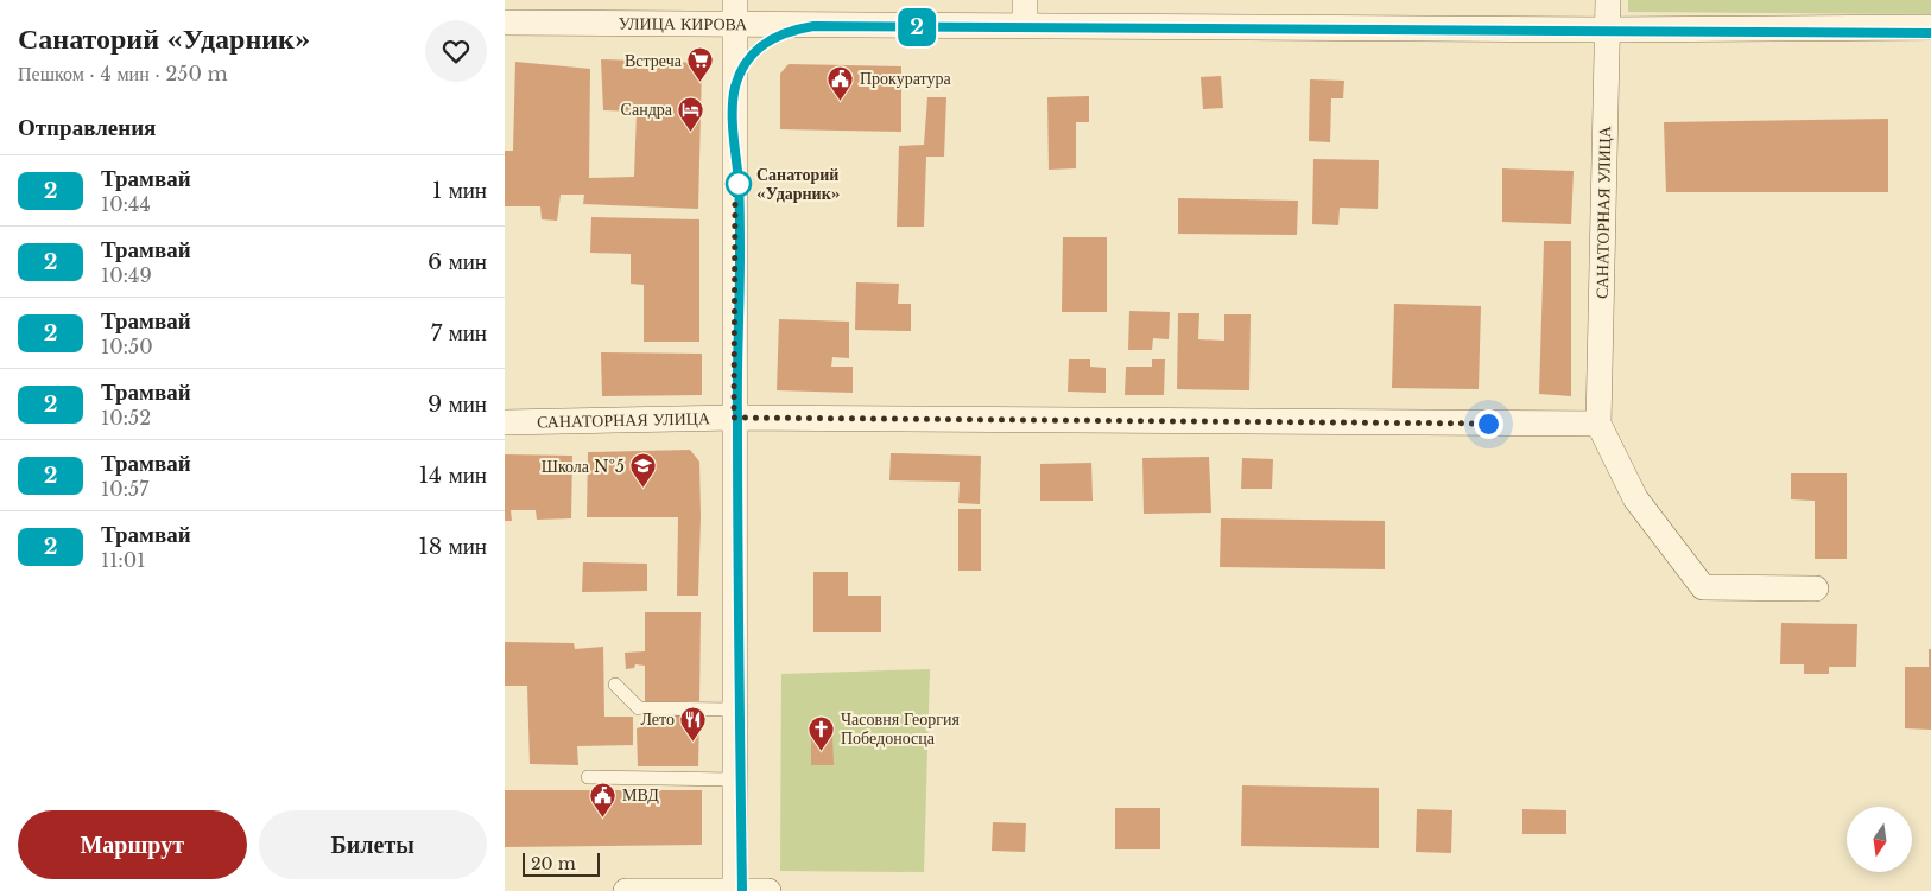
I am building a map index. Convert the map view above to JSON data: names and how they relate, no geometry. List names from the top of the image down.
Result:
{
  "streets": {
    "street": ["УЛИЦА КИРОВА", "САНАТОРНАЯ УЛИЦА"]
  },
  "crossings": [
    ["УЛИЦА КИРОВА", "САНАТОРНАЯ УЛИЦА"]
  ],
  "places": {
    "supermarket": ["Встреча"],
    "public building": ["Прокуратура", "МВД"],
    "hotel": ["Сандра"],
    "other": ["Санаторий «Ударник»"],
    "school or university": ["Школа №5"],
    "restaurant": ["Лето"],
    "church": ["Часовня Георгия Победоносца"]
  },
  "lines": ["tram line 2"],
  "scale_bar": "20 m",
  "north": "bottom",
  "page": {
    "heading": [
      ["Санаторий «Ударник»", "Пешком · 4 мин · 250 m"],
      "Отправления"
    ],
    "on_map": "2",
    "list": [
      {
        "mark": "2",
        "name": "Трамвай",
        "note": "10:44",
        "value": "1 мин"
      },
      {
        "mark": "2",
        "name": "Трамвай",
        "note": "10:49",
        "value": "6 мин"
      },
      {
        "mark": "2",
        "name": "Трамвай",
        "note": "10:50",
        "value": "7 мин"
      },
      {
        "mark": "2",
        "name": "Трамвай",
        "note": "10:52",
        "value": "9 мин"
      },
      {
        "mark": "2",
        "name": "Трамвай",
        "note": "10:57",
        "value": "14 мин"
      },
      {
        "mark": "2",
        "name": "Трамвай",
        "note": "11:01",
        "value": "18 мин"
      }
    ],
    "buttons": ["Маршрут", "Билеты"],
    "scale": "20 m"
  }
}
